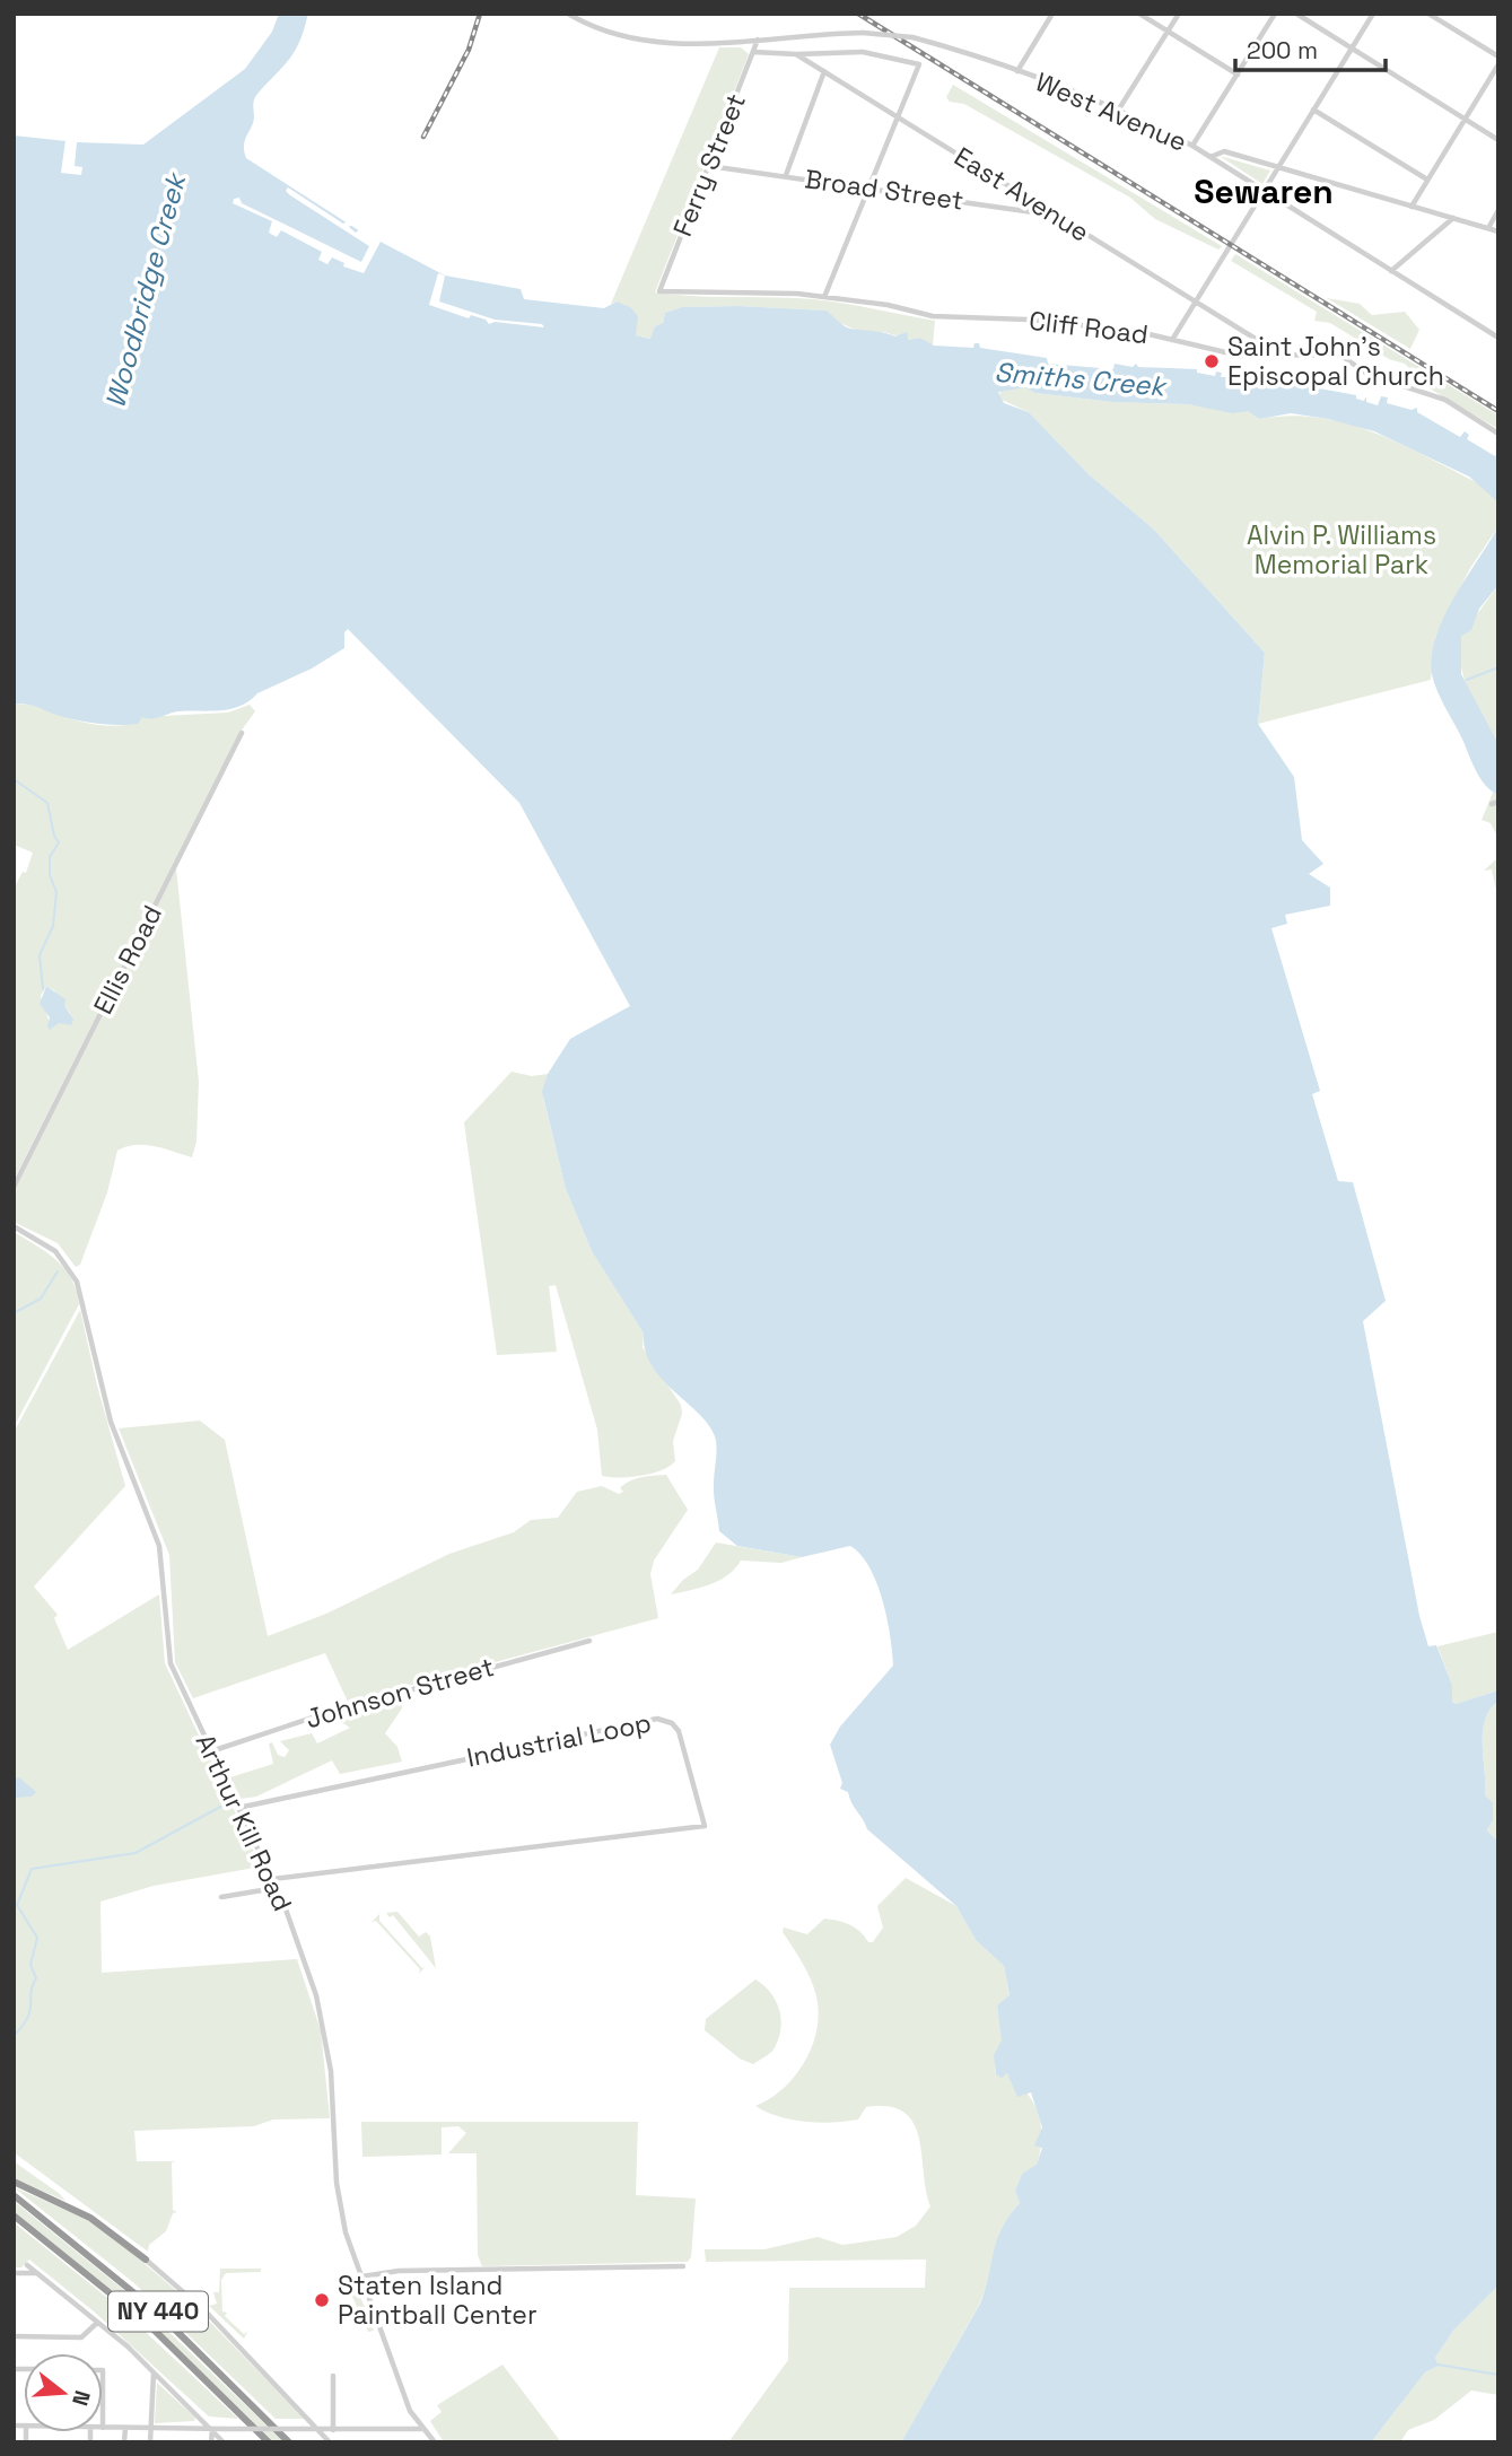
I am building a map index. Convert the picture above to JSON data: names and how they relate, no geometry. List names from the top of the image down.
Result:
{
  "streets": {
    "highway": ["NY 440"],
    "street": [
      "West Avenue",
      "Ferry Street",
      "Broad Street",
      "East Avenue",
      "Cliff Road",
      "Ellis Road",
      "Johnson Street",
      "Industrial Loop",
      "Arthur Kill Road"
    ]
  },
  "crossings": [
    ["West Avenue", "Ferry Street"],
    ["Ferry Street", "Broad Street"],
    ["Ferry Street", "East Avenue"],
    ["Ferry Street", "Cliff Road"],
    ["Broad Street", "East Avenue"],
    ["East Avenue", "Cliff Road"],
    ["Johnson Street", "Arthur Kill Road"],
    ["Industrial Loop", "Arthur Kill Road"]
  ],
  "districts": ["Sewaren"],
  "water": ["Woodbridge Creek", "Smiths Creek"],
  "parks": ["Alvin P. Williams Memorial Park"],
  "places": ["Saint John's Episcopal Church", "Staten Island Paintball Center"],
  "scale_bar": "200 m",
  "north": "right"
}
